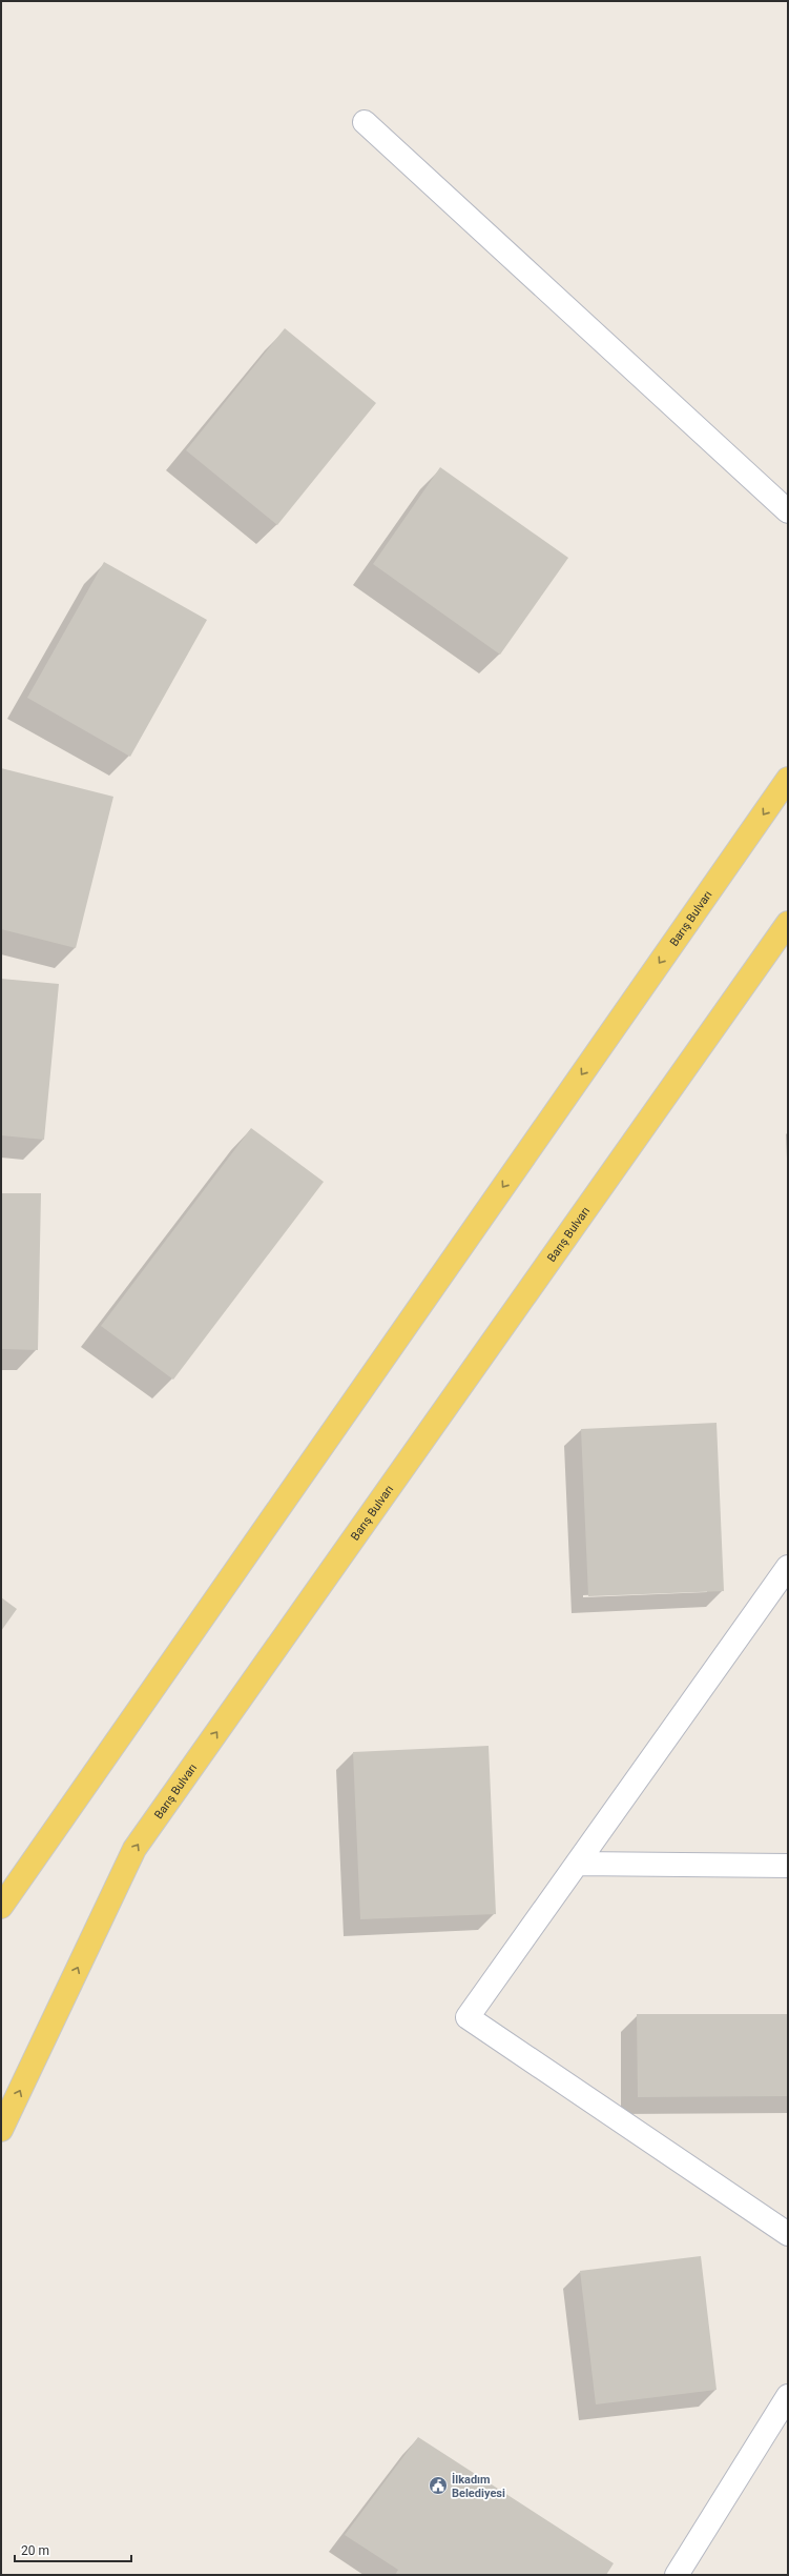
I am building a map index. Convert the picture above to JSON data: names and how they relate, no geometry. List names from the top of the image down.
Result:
{
  "streets": {
    "main road": ["Barış Bulvarı"]
  },
  "places": {
    "public building": ["İlkadım Belediyesi"]
  },
  "scale_bar": "20 m"
}
